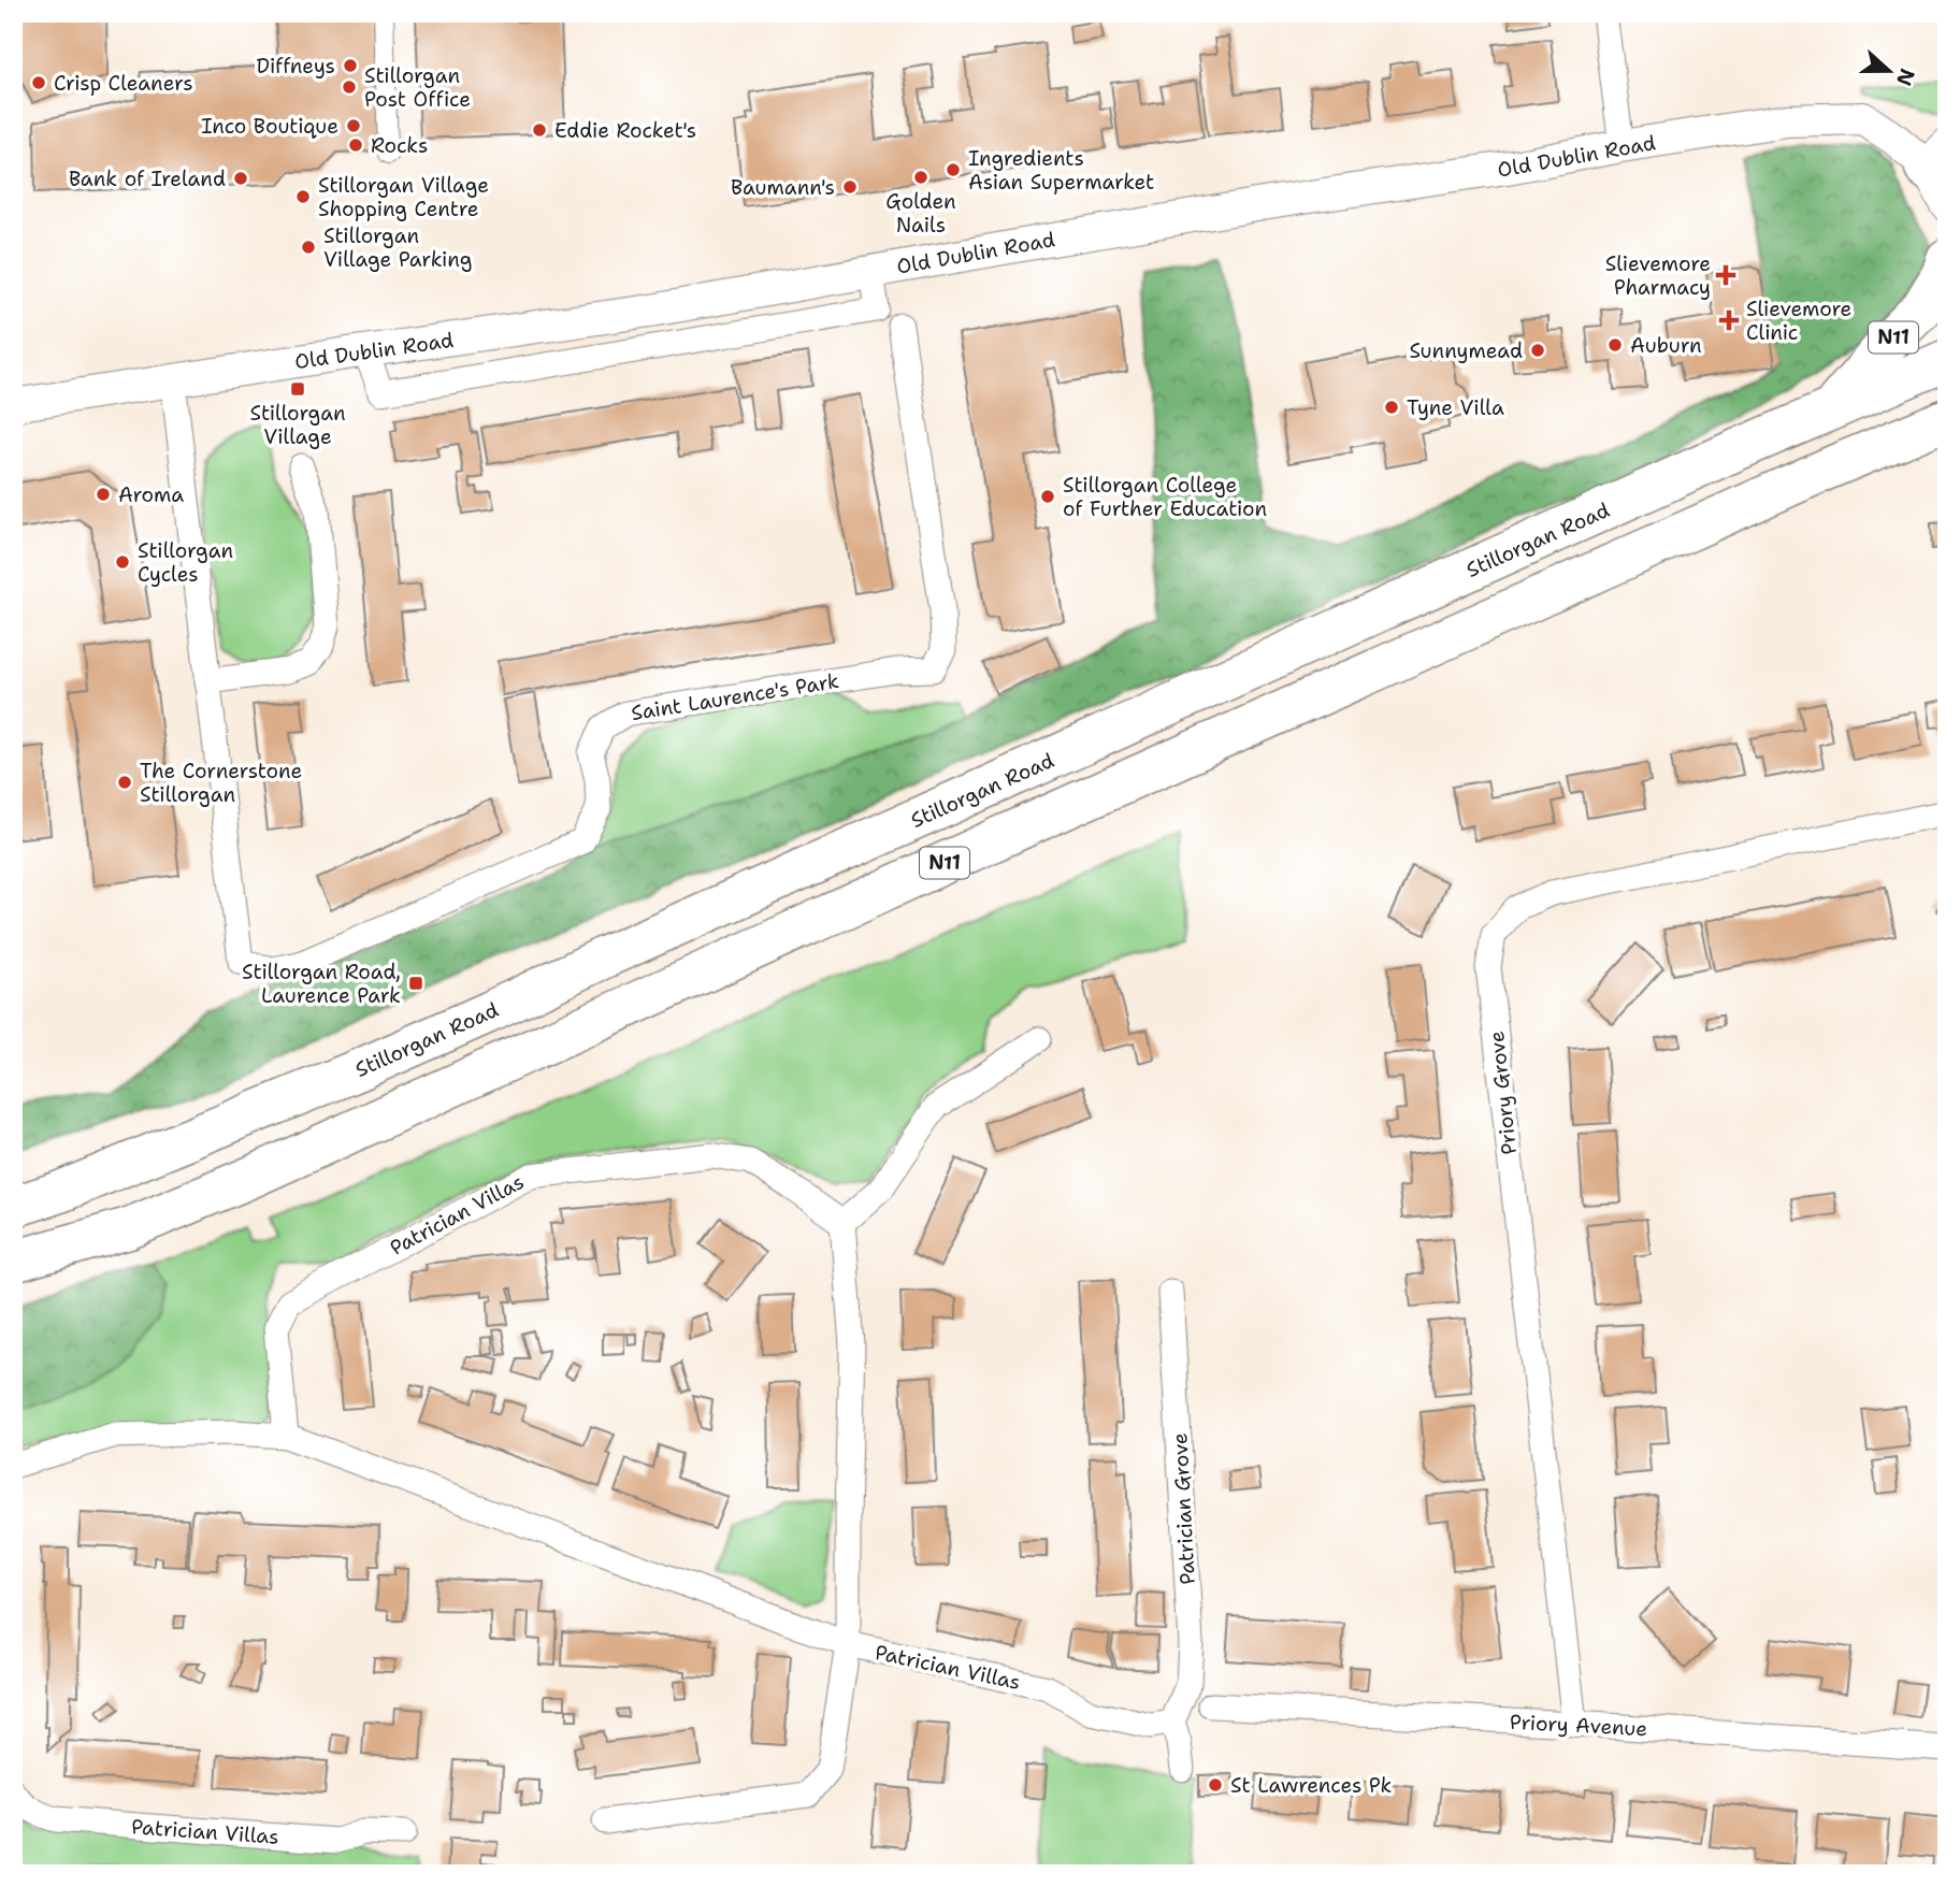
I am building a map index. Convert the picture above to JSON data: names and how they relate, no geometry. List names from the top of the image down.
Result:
{
  "streets": {
    "highway": ["N11", "Stillorgan Road"],
    "street": [
      "Old Dublin Road",
      "Saint Laurence's Park",
      "Priory Grove",
      "Patrician Villas",
      "Patrician Grove",
      "Priory Avenue"
    ]
  },
  "crossings": [
    ["Old Dublin Road", "Saint Laurence's Park"],
    ["N11", "Stillorgan Road"],
    ["Priory Grove", "Priory Avenue"],
    ["Patrician Villas", "Patrician Grove"]
  ],
  "places": {
    "other": [
      "Diffneys",
      "Crisp Cleaners",
      "Stillorgan Post Office",
      "Inco Boutique",
      "Eddie Rocket's",
      "Rocks",
      "Ingredients Asian Supermarket",
      "Golden Nails",
      "Bank of Ireland",
      "Baumann's",
      "Stillorgan Village Shopping Centre",
      "Stillorgan Village Parking",
      "Auburn",
      "Sunnymead",
      "Tyne Villa",
      "Aroma",
      "Stillorgan College of Further Education",
      "Stillorgan Cycles",
      "The Cornerstone Stillorgan",
      "St Lawrences Pk"
    ],
    "health": ["Slievemore Pharmacy", "Slievemore Clinic"],
    "transit": ["Stillorgan Village", "Stillorgan Road, Laurence Park"]
  },
  "north": "right"
}
